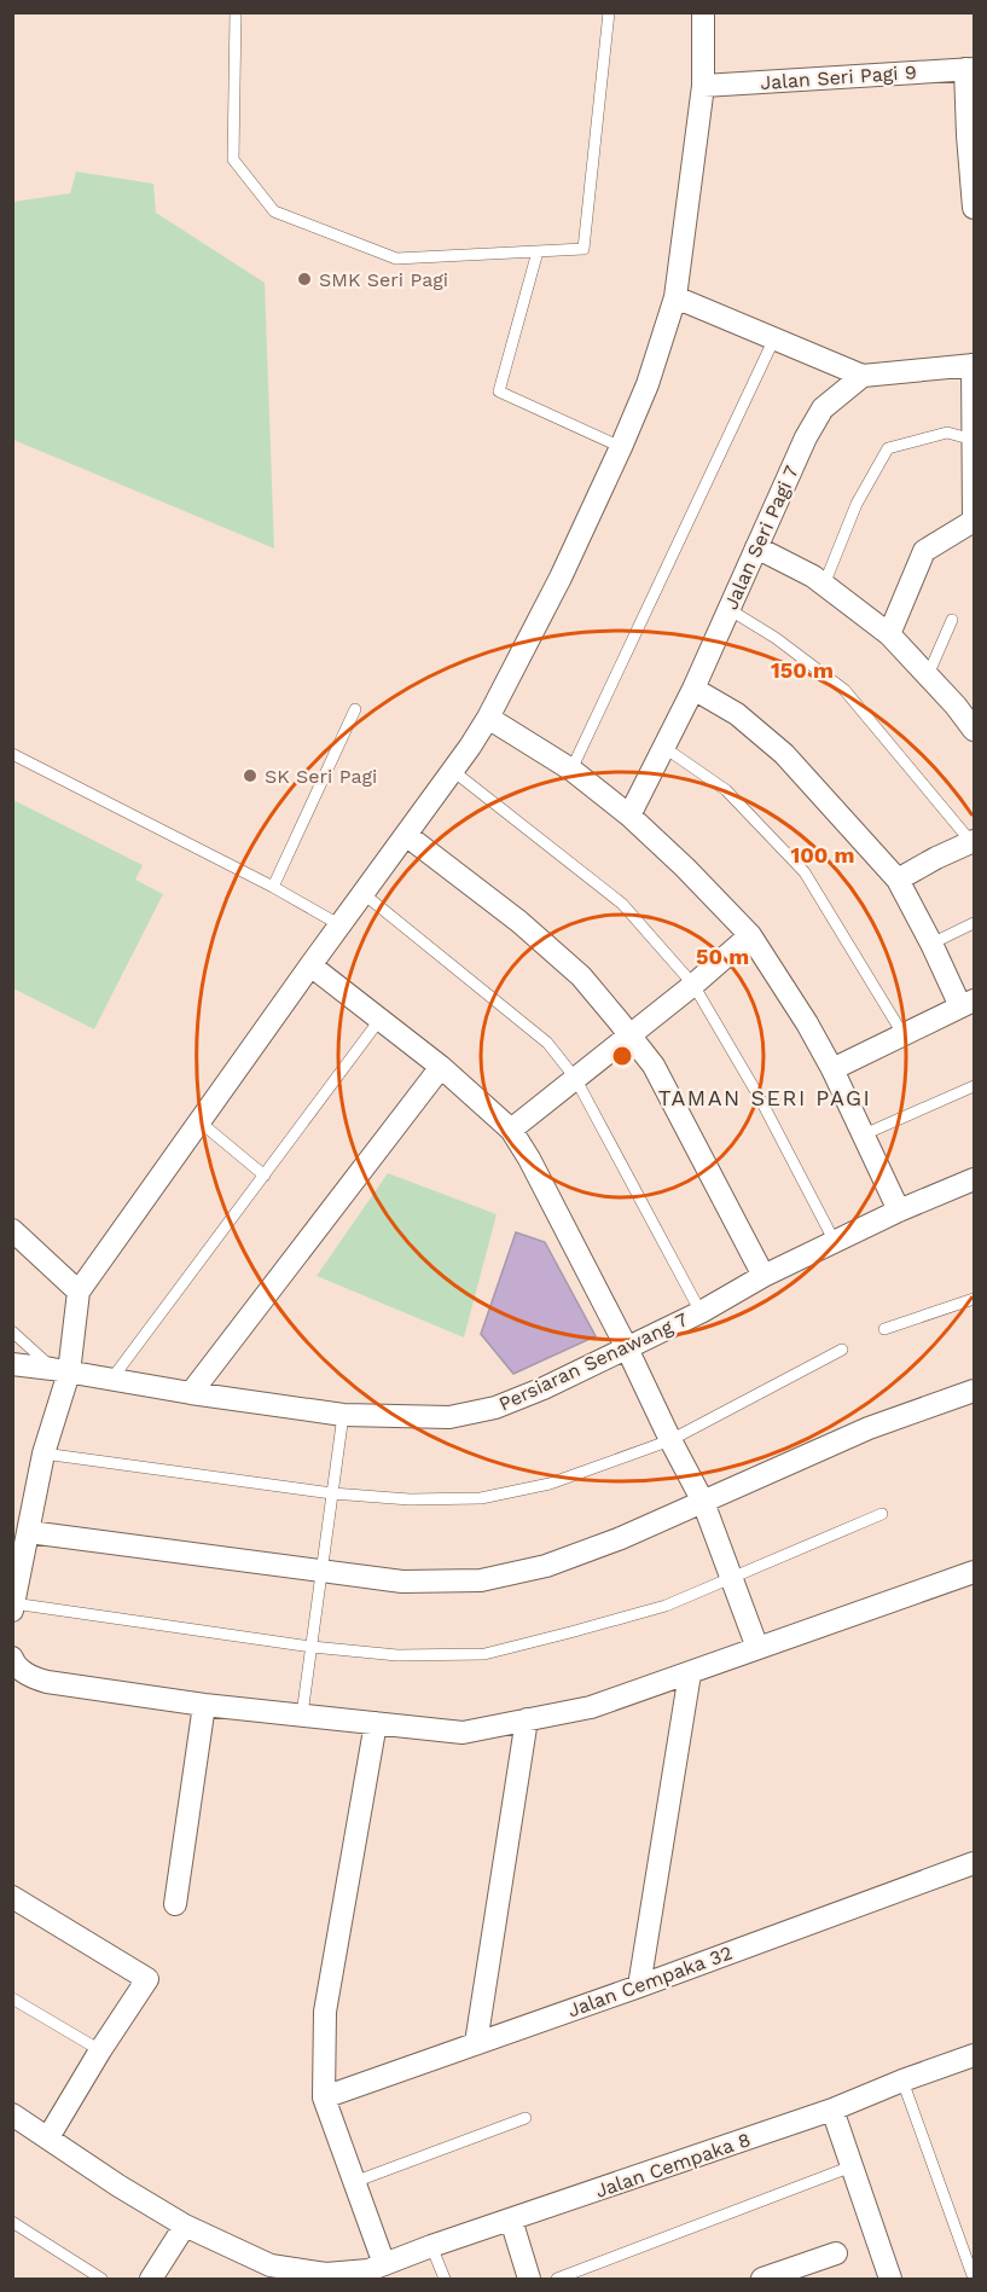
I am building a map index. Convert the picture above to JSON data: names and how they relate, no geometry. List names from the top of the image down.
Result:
{
  "streets": {
    "street": [
      "Jalan Seri Pagi 9",
      "Jalan Seri Pagi 7",
      "Persiaran Senawang 7",
      "Jalan Cempaka 32",
      "Jalan Cempaka 8"
    ]
  },
  "districts": ["TAMAN SERI PAGI"],
  "places": ["SMK Seri Pagi", "SK Seri Pagi"],
  "rings": ["150 m", "100 m", "50 m"]
}
